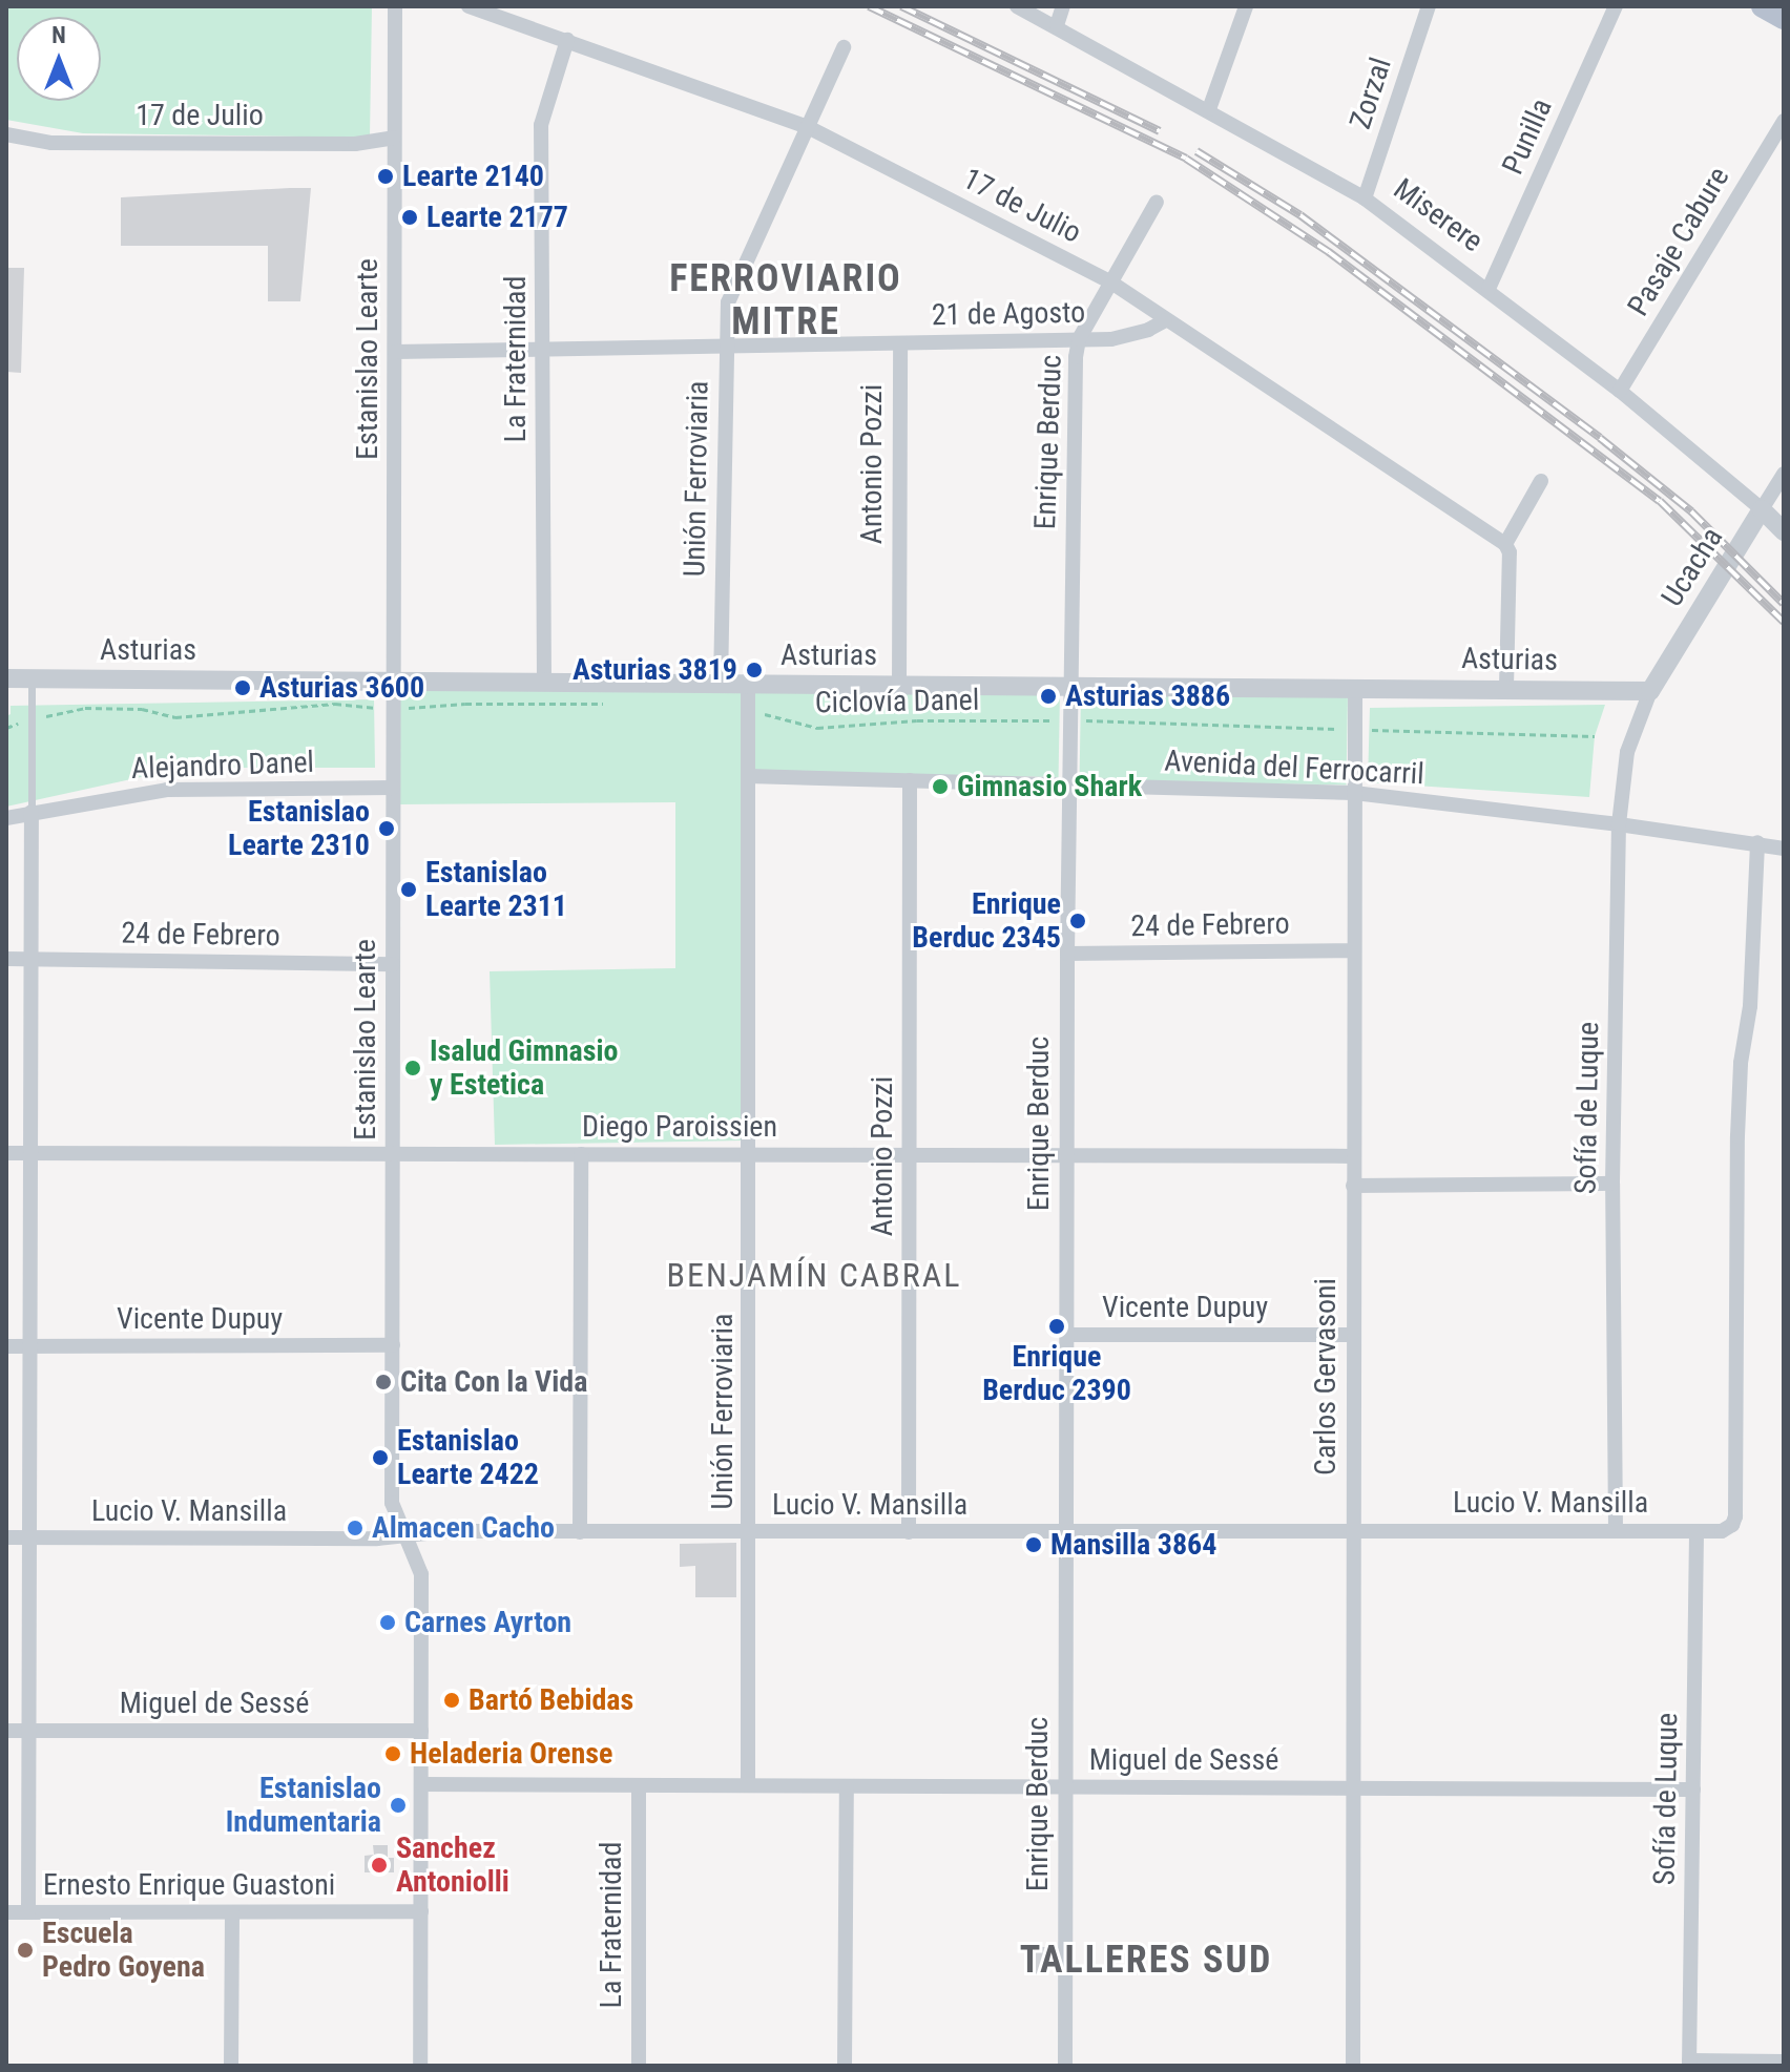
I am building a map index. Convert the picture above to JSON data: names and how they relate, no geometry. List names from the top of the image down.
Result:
{
  "streets": {
    "street": [
      "Zorzal",
      "17 de Julio",
      "Punilla",
      "Miserere",
      "Pasaje Cabure",
      "21 de Agosto",
      "Estanislao Learte",
      "La Fraternidad",
      "Enrique Berduc",
      "Antonio Pozzi",
      "Unión Ferroviaria",
      "Ucacha",
      "Asturias",
      "Alejandro Danel",
      "Avenida del Ferrocarril",
      "24 de Febrero",
      "Sofía de Luque",
      "Diego Paroissien",
      "Vicente Dupuy",
      "Carlos Gervasoni",
      "Lucio V. Mansilla",
      "Miguel de Sessé",
      "Ernesto Enrique Guastoni"
    ],
    "path": ["Ciclovía Danel"]
  },
  "crossings": [
    ["Zorzal", "Miserere"],
    ["17 de Julio", "21 de Agosto"],
    ["17 de Julio", "Estanislao Learte"],
    ["17 de Julio", "La Fraternidad"],
    ["17 de Julio", "Enrique Berduc"],
    ["17 de Julio", "Unión Ferroviaria"],
    ["Punilla", "Miserere"],
    ["Miserere", "Pasaje Cabure"],
    ["Miserere", "Ucacha"],
    ["21 de Agosto", "Estanislao Learte"],
    ["21 de Agosto", "La Fraternidad"],
    ["21 de Agosto", "Enrique Berduc"],
    ["21 de Agosto", "Antonio Pozzi"],
    ["21 de Agosto", "Unión Ferroviaria"],
    ["Estanislao Learte", "Asturias"],
    ["Estanislao Learte", "Alejandro Danel"],
    ["Estanislao Learte", "24 de Febrero"],
    ["Estanislao Learte", "Diego Paroissien"],
    ["Estanislao Learte", "Vicente Dupuy"],
    ["Estanislao Learte", "Lucio V. Mansilla"],
    ["Estanislao Learte", "Miguel de Sessé"],
    ["Estanislao Learte", "Ernesto Enrique Guastoni"],
    ["La Fraternidad", "Asturias"],
    ["La Fraternidad", "Miguel de Sessé"],
    ["Enrique Berduc", "Asturias"],
    ["Enrique Berduc", "Ciclovía Danel"],
    ["Enrique Berduc", "Avenida del Ferrocarril"],
    ["Enrique Berduc", "24 de Febrero"],
    ["Enrique Berduc", "Diego Paroissien"],
    ["Enrique Berduc", "Vicente Dupuy"],
    ["Enrique Berduc", "Lucio V. Mansilla"],
    ["Enrique Berduc", "Miguel de Sessé"],
    ["Antonio Pozzi", "Asturias"],
    ["Antonio Pozzi", "Avenida del Ferrocarril"],
    ["Antonio Pozzi", "Diego Paroissien"],
    ["Antonio Pozzi", "Lucio V. Mansilla"],
    ["Unión Ferroviaria", "Asturias"],
    ["Unión Ferroviaria", "Ciclovía Danel"],
    ["Unión Ferroviaria", "Avenida del Ferrocarril"],
    ["Unión Ferroviaria", "Diego Paroissien"],
    ["Unión Ferroviaria", "Lucio V. Mansilla"],
    ["Unión Ferroviaria", "Miguel de Sessé"],
    ["Ucacha", "Asturias"],
    ["Ucacha", "Sofía de Luque"],
    ["Asturias", "Sofía de Luque"],
    ["Asturias", "Carlos Gervasoni"],
    ["Ciclovía Danel", "Carlos Gervasoni"],
    ["Avenida del Ferrocarril", "Sofía de Luque"],
    ["Avenida del Ferrocarril", "Carlos Gervasoni"],
    ["Avenida del Ferrocarril", "Lucio V. Mansilla"],
    ["24 de Febrero", "Carlos Gervasoni"],
    ["Sofía de Luque", "Lucio V. Mansilla"],
    ["Sofía de Luque", "Miguel de Sessé"],
    ["Diego Paroissien", "Carlos Gervasoni"],
    ["Vicente Dupuy", "Carlos Gervasoni"],
    ["Carlos Gervasoni", "Lucio V. Mansilla"],
    ["Carlos Gervasoni", "Miguel de Sessé"]
  ],
  "districts": ["FERROVIARIO MITRE", "BENJAMÍN CABRAL", "TALLERES SUD"],
  "places": [
    "Learte 2140",
    "Learte 2177",
    "Asturias 3819",
    "Asturias 3600",
    "Asturias 3886",
    "Gimnasio Shark",
    "Estanislao Learte 2310",
    "Estanislao Learte 2311",
    "Enrique Berduc 2345",
    "Isalud Gimnasio y Estetica",
    "Enrique Berduc 2390",
    "Cita Con la Vida",
    "Estanislao Learte 2422",
    "Almacen Cacho",
    "Mansilla 3864",
    "Carnes Ayrton",
    "Bartó Bebidas",
    "Heladeria Orense",
    "Estanislao Indumentaria",
    "Sanchez Antoniolli",
    "Escuela Pedro Goyena"
  ],
  "north": "top"
}
